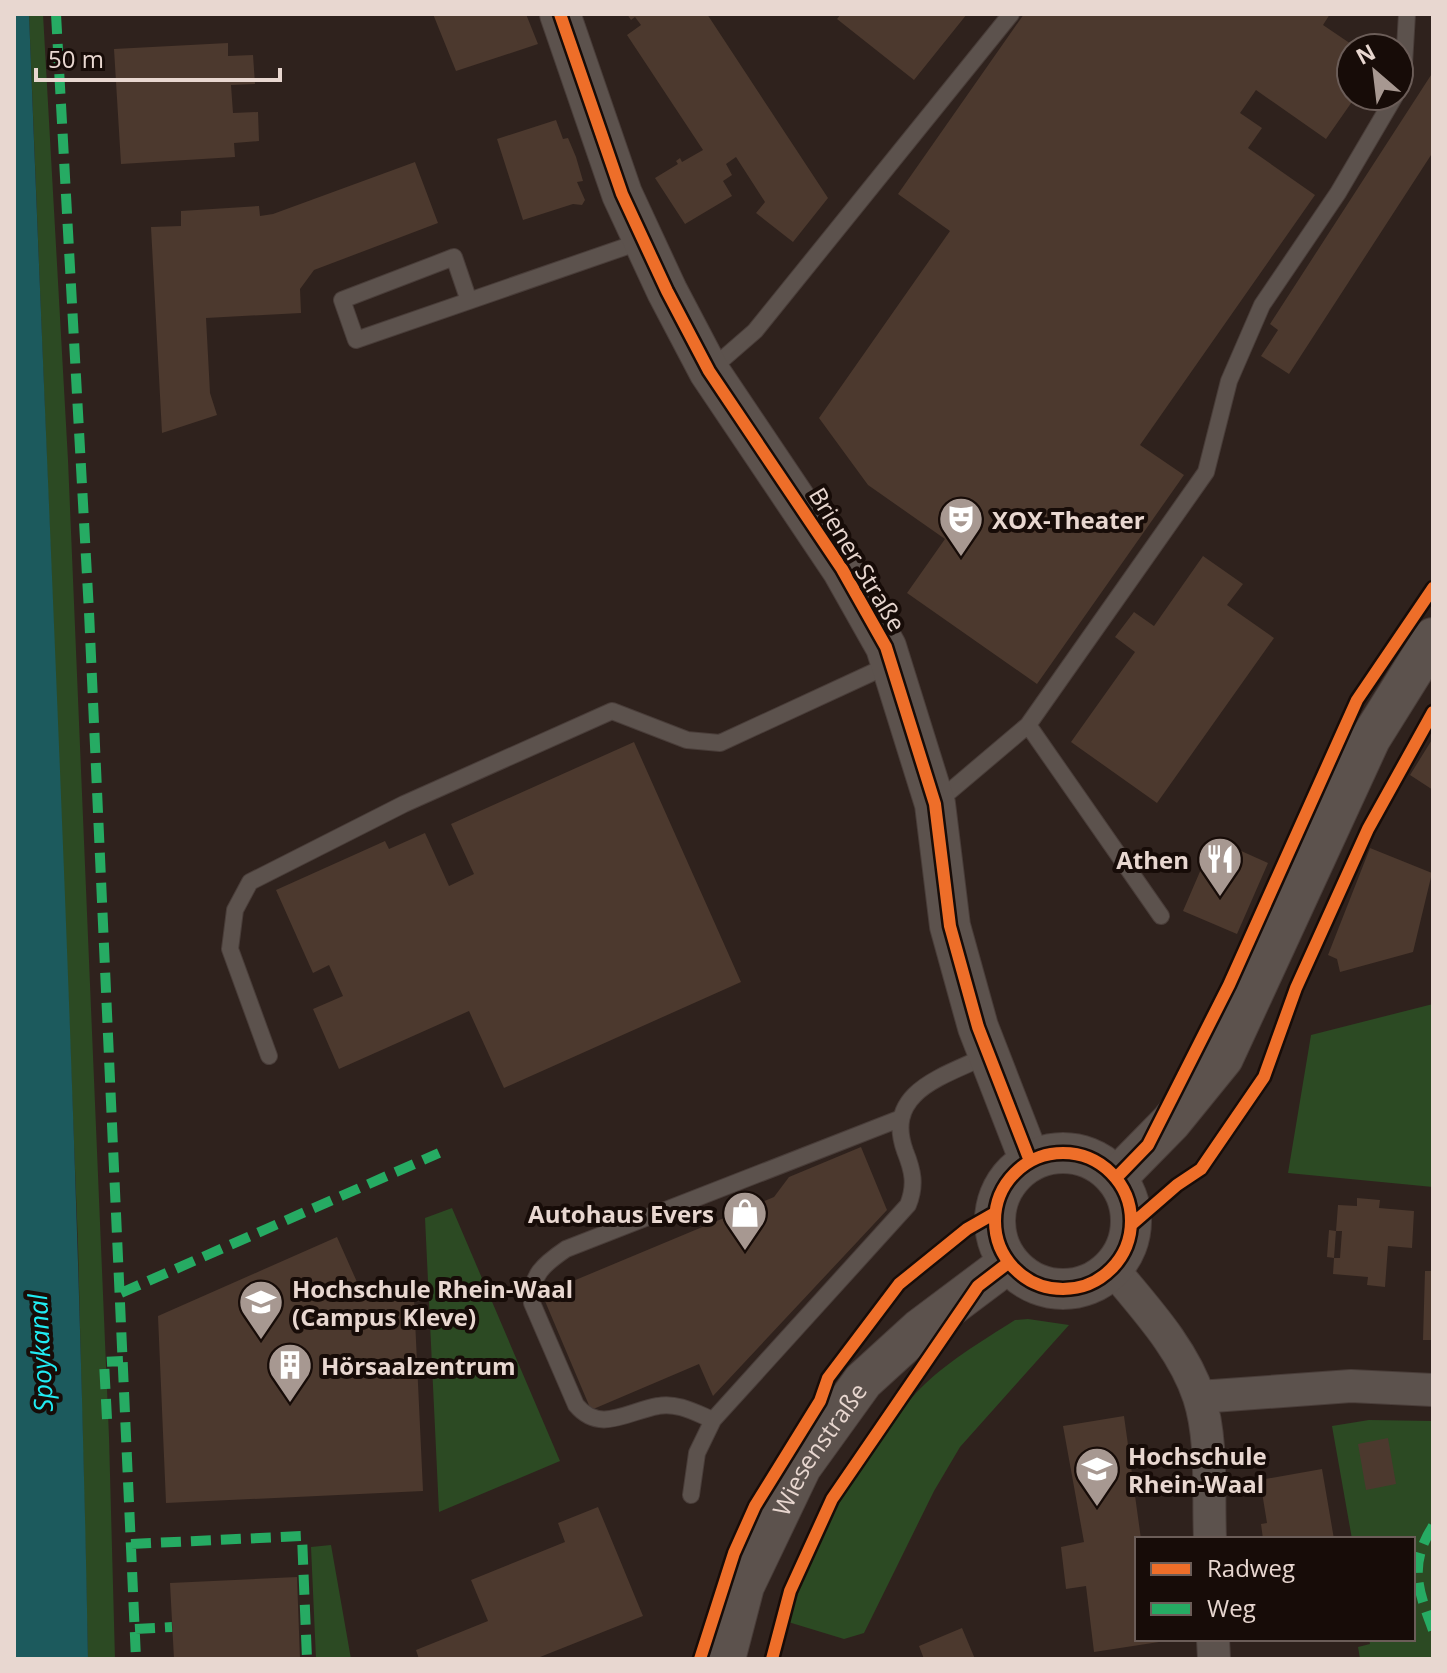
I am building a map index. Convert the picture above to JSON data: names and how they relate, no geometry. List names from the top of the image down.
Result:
{
  "streets": {
    "street": ["Briener Straße", "Wiesenstraße"]
  },
  "crossings": [
    ["Briener Straße", "Wiesenstraße"]
  ],
  "water": ["Spoykanal"],
  "places": {
    "theatre": ["XOX-Theater"],
    "restaurant": ["Athen"],
    "shop": ["Autohaus Evers"],
    "school or university": ["Hochschule Rhein-Waal (Campus Kleve)", "Hochschule Rhein-Waal"],
    "building": ["Hörsaalzentrum"]
  },
  "legend": ["Radweg", "Weg"],
  "scale_bar": "50 m",
  "north": "top left"
}
